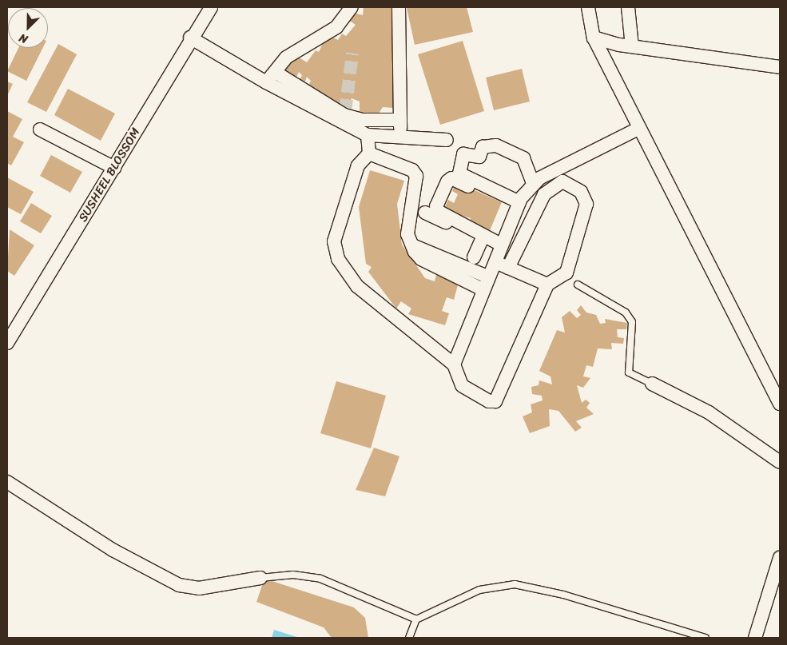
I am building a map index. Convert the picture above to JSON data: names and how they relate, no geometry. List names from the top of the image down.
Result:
{
  "streets": {
    "street": ["SUSHEEL BLOSSOM"]
  },
  "north": "bottom left"
}
